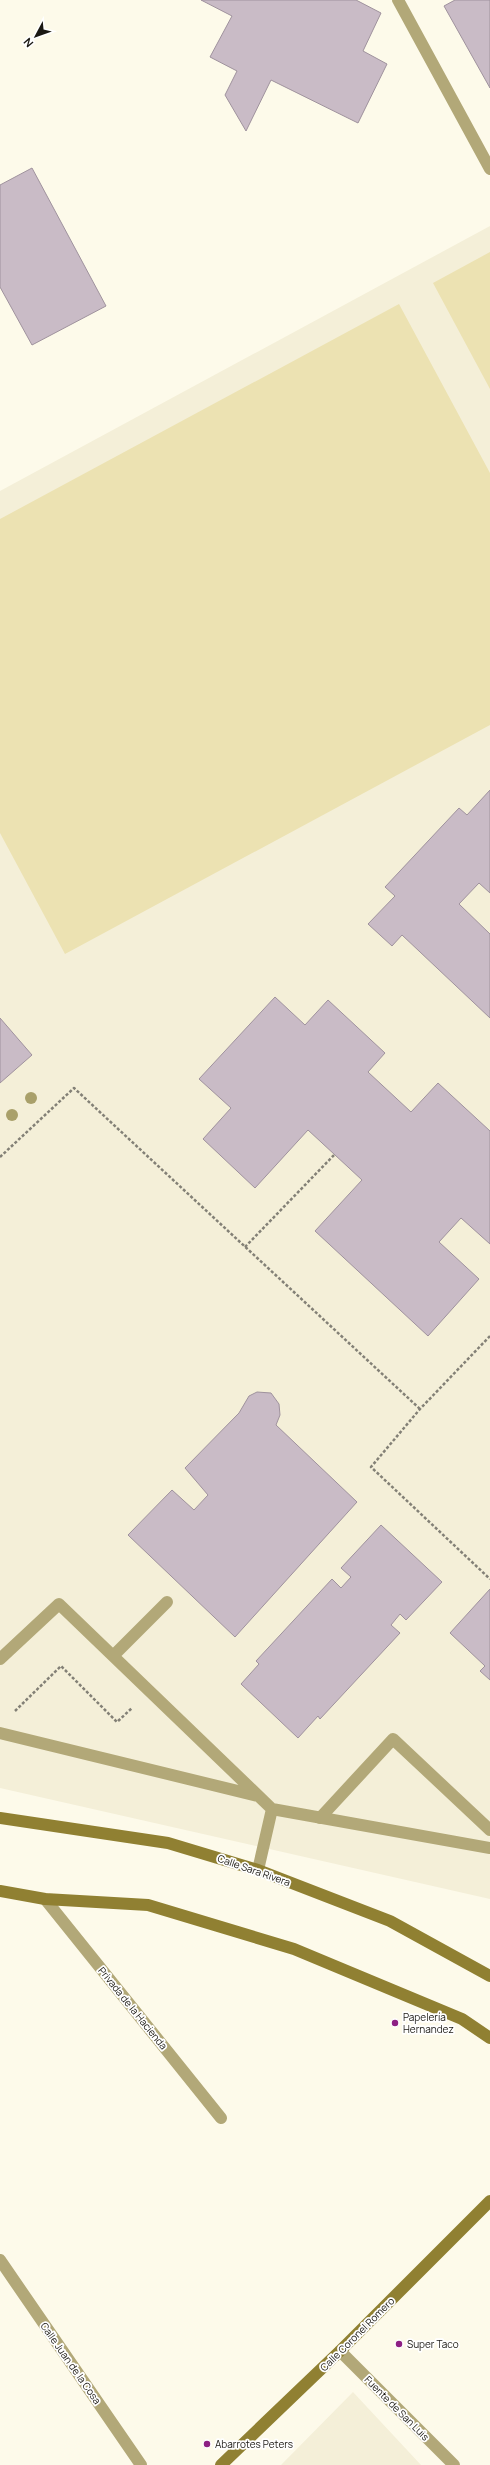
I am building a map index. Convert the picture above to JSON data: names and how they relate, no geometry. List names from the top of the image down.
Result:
{
  "streets": {
    "street": [
      "Calle Sara Rivera",
      "Privada de la Hacienda",
      "Calle Coronel Romero",
      "Calle Juan de la Cosa",
      "Fuente de San Luis"
    ]
  },
  "crossings": [
    ["Calle Coronel Romero", "Fuente de San Luis"]
  ],
  "places": ["Papelería Hernandez", "Super Taco", "Abarrotes Peters"],
  "north": "bottom left"
}
